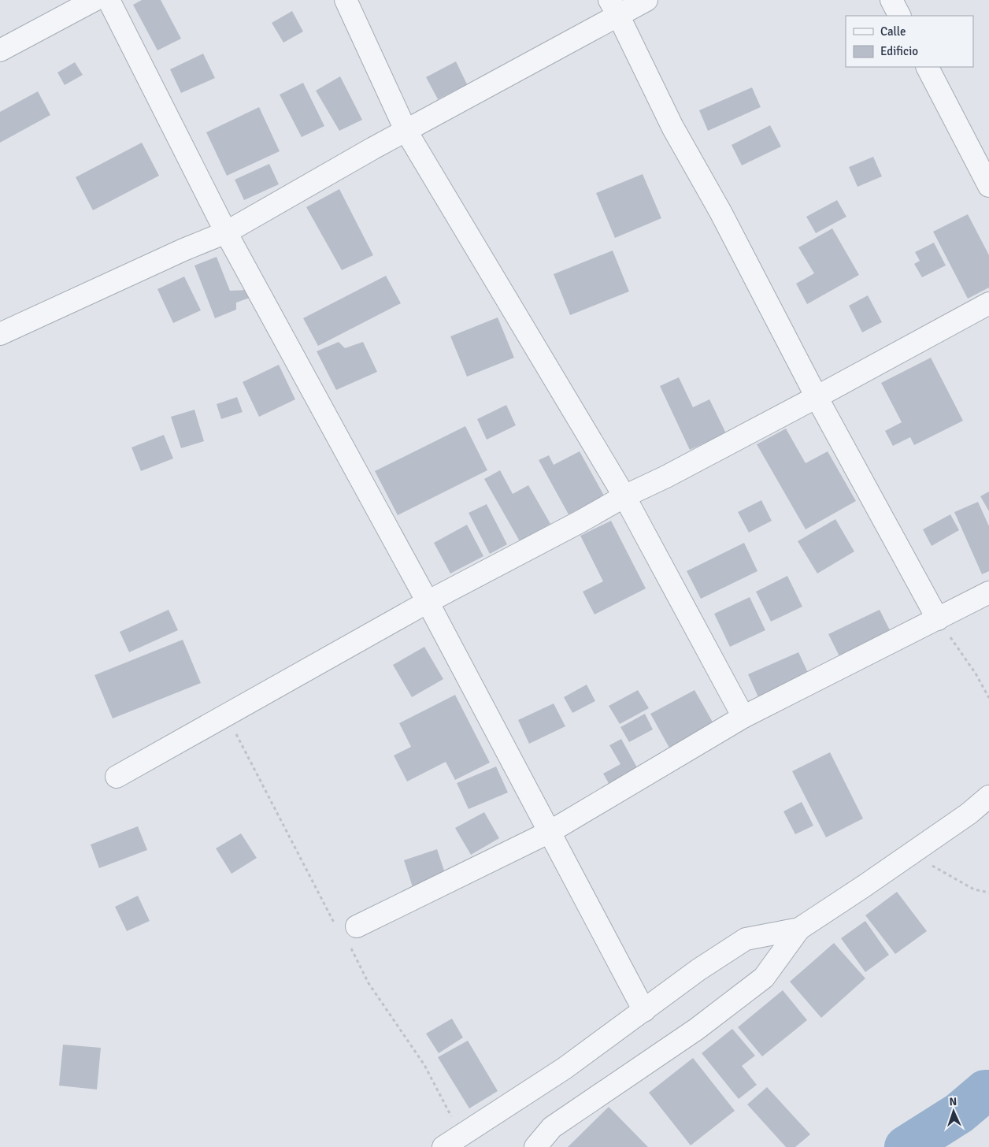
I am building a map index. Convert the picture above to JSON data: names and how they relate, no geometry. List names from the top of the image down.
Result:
{
  "legend": ["Calle", "Edificio"],
  "north": "top"
}
